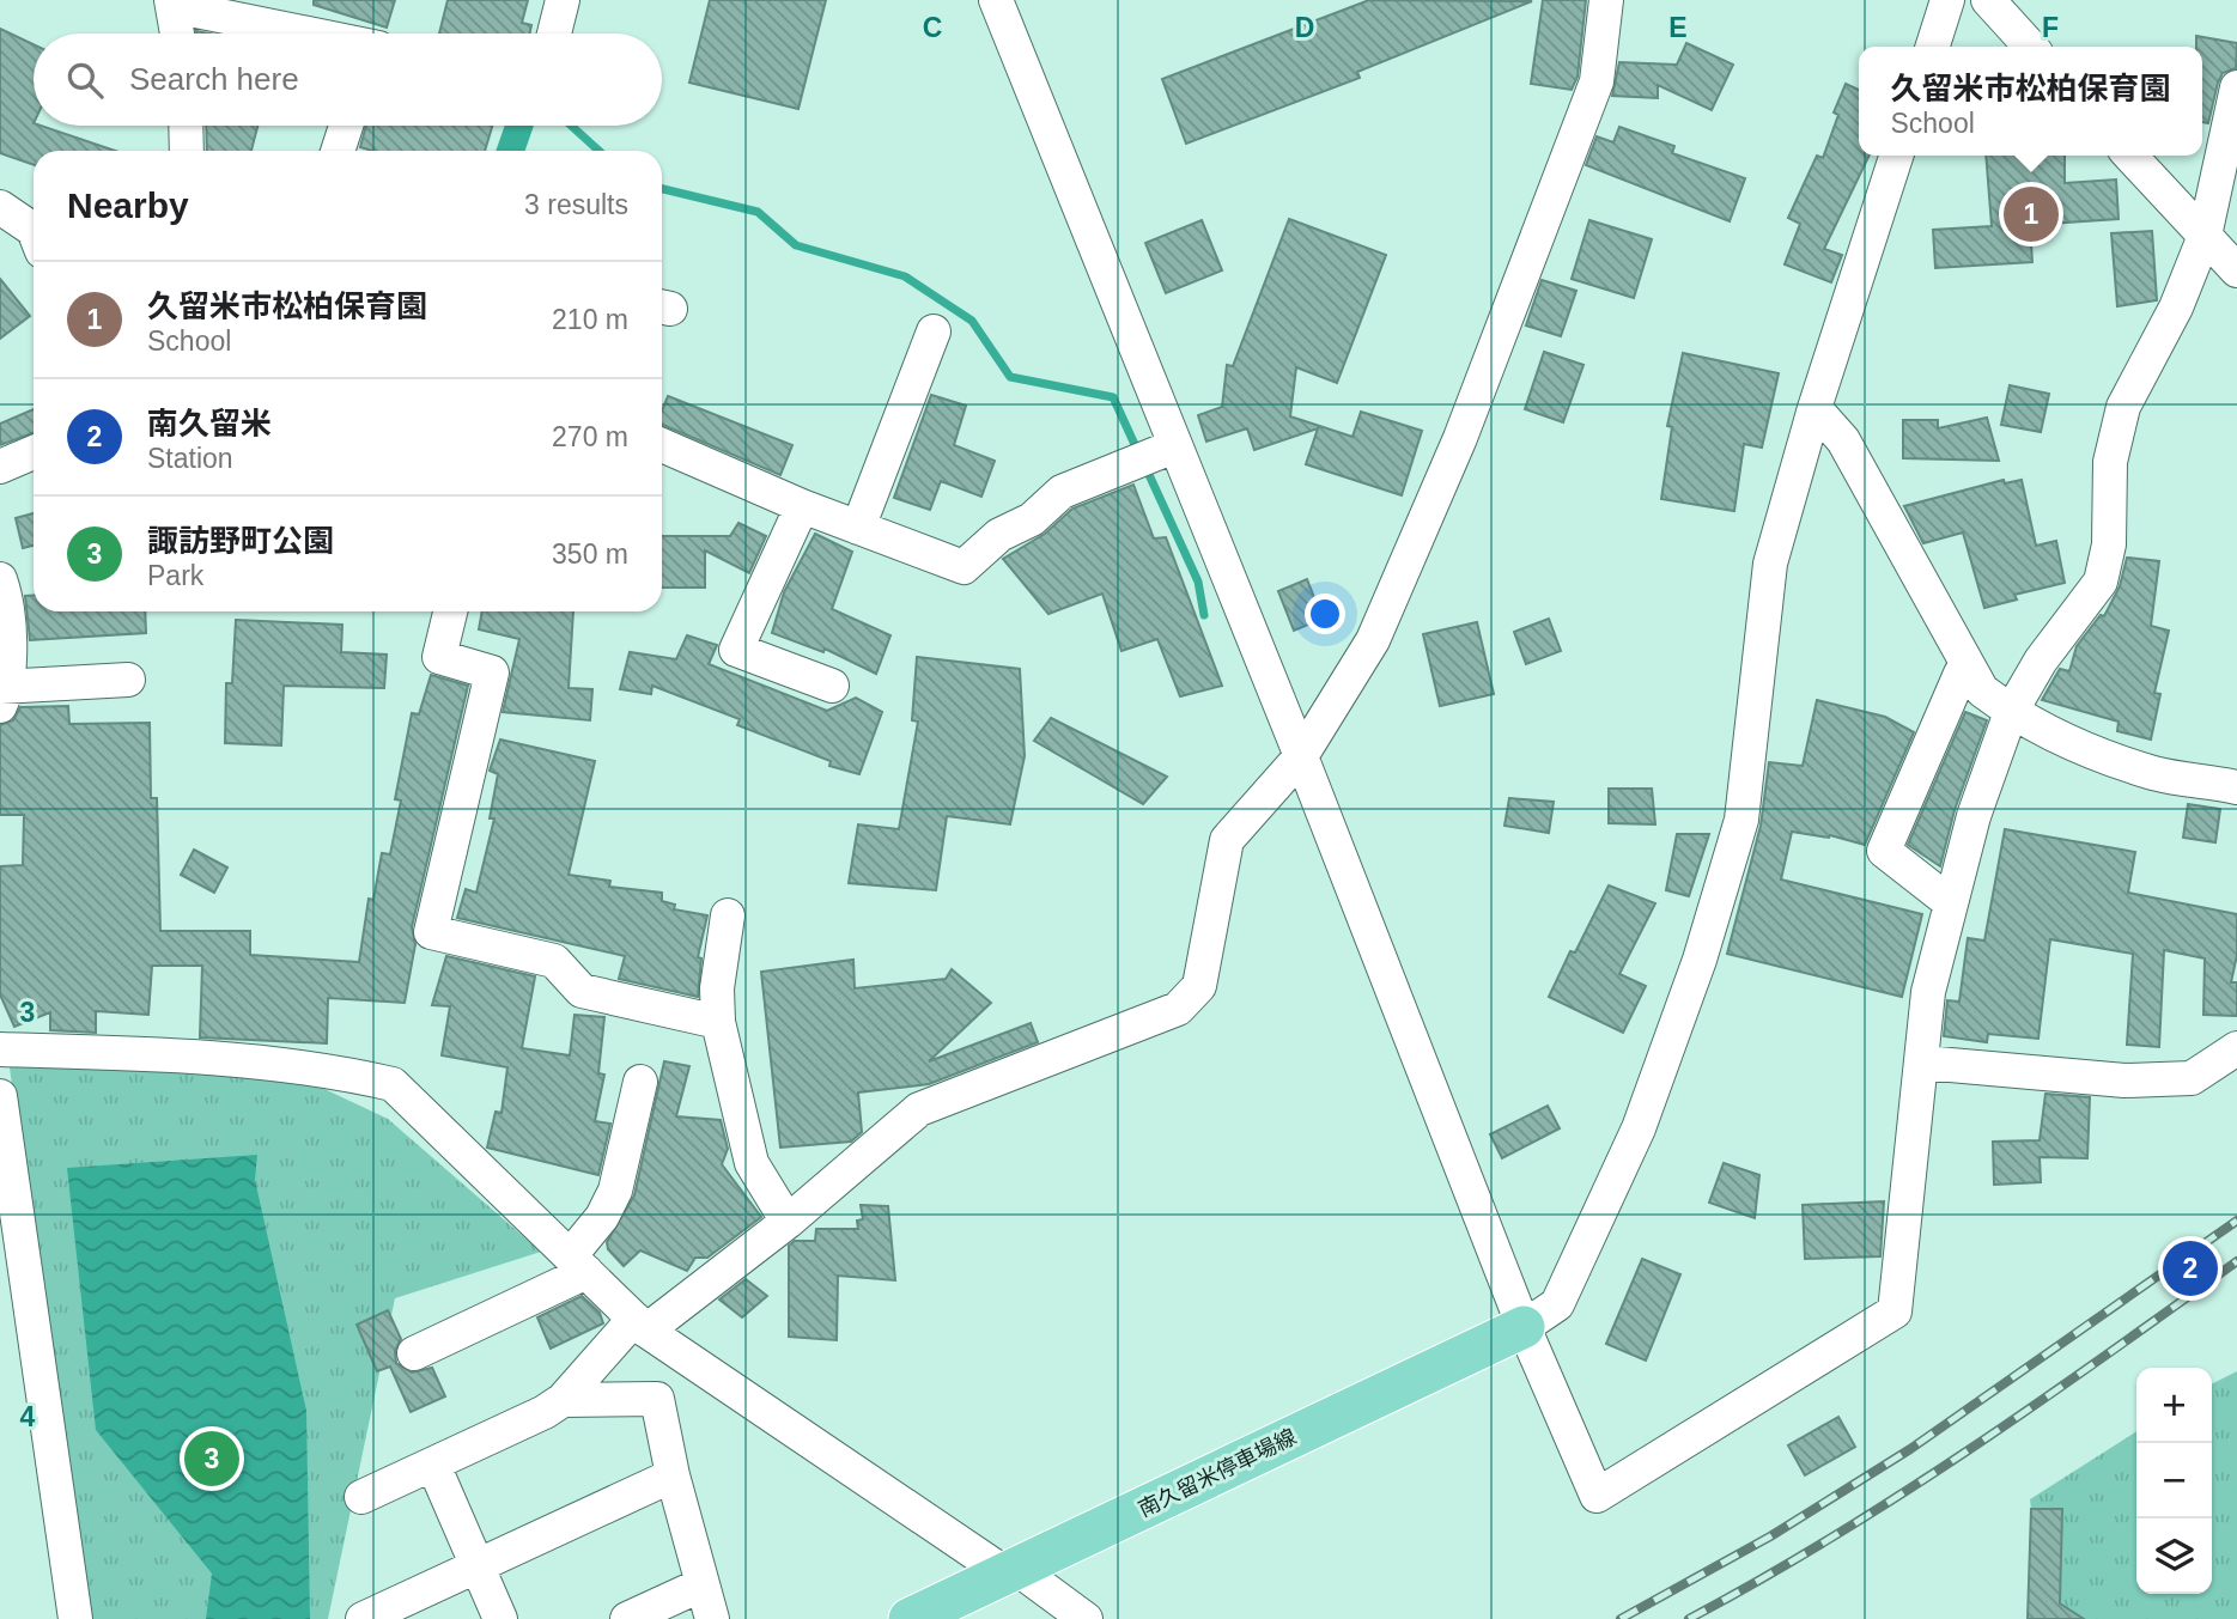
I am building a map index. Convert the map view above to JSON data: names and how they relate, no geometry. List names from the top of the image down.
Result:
{
  "streets": {
    "main road": ["南久留米停車場線"]
  },
  "page": {
    "search": "Search here",
    "popup": ["久留米市松柏保育園", "School"],
    "heading": ["Nearby", "3 results"],
    "pins": ["1", "2", "3"],
    "list": [
      {
        "mark": "1",
        "name": "久留米市松柏保育園",
        "note": "School",
        "value": "210 m"
      },
      {
        "mark": "2",
        "name": "南久留米",
        "note": "Station",
        "value": "270 m"
      },
      {
        "mark": "3",
        "name": "諏訪野町公園",
        "note": "Park",
        "value": "350 m"
      }
    ],
    "map_buttons": ["+", "−"]
  },
  "grid": {
    "columns": [
      "C",
      "D",
      "E",
      "F"
    ],
    "rows": ["3", "4"]
  }
}
